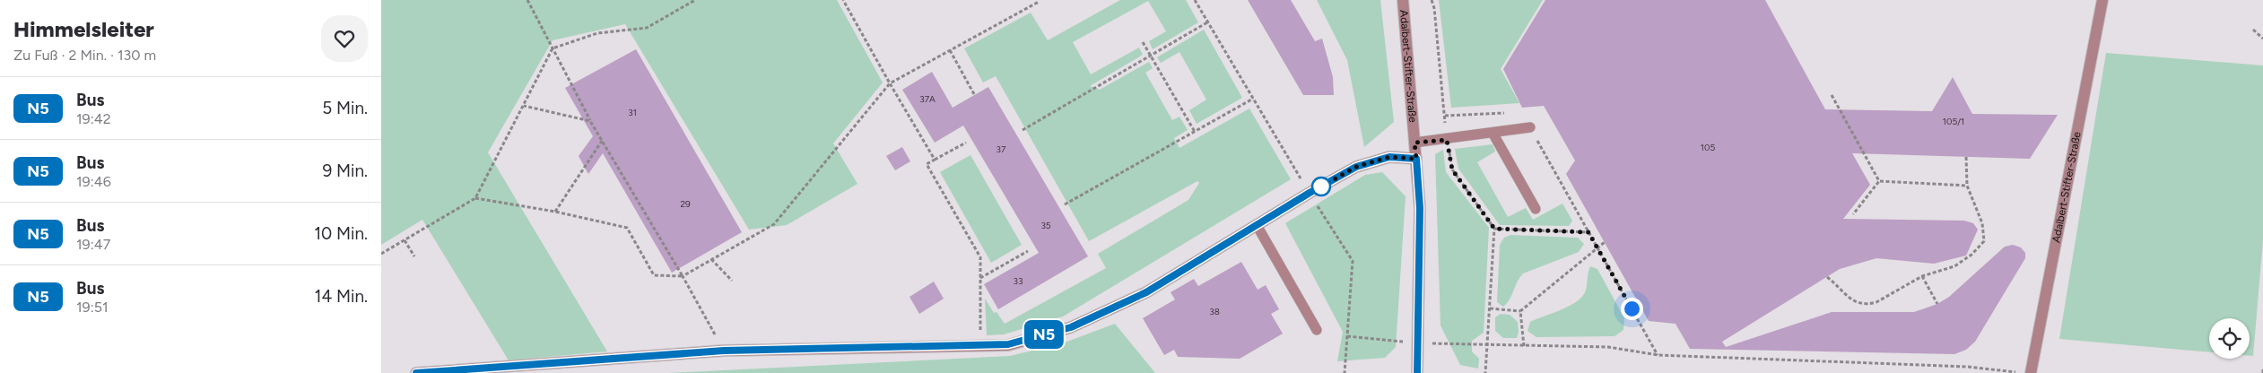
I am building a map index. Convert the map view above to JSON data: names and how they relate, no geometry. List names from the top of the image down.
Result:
{
  "streets": {
    "street": ["Adalbert-Stifter-Straße"]
  },
  "lines": ["bus line N5"],
  "house_numbers": [
    "37A",
    "31",
    "105/1",
    "105",
    "37",
    "29",
    "35",
    "33",
    "38"
  ],
  "page": {
    "heading": ["Himmelsleiter", "Zu Fuß · 2 Min. · 130 m"],
    "on_map": "N5",
    "list": [
      {
        "mark": "N5",
        "name": "Bus",
        "note": "19:42",
        "value": "5 Min."
      },
      {
        "mark": "N5",
        "name": "Bus",
        "note": "19:46",
        "value": "9 Min."
      },
      {
        "mark": "N5",
        "name": "Bus",
        "note": "19:47",
        "value": "10 Min."
      },
      {
        "mark": "N5",
        "name": "Bus",
        "note": "19:51",
        "value": "14 Min."
      }
    ]
  }
}
